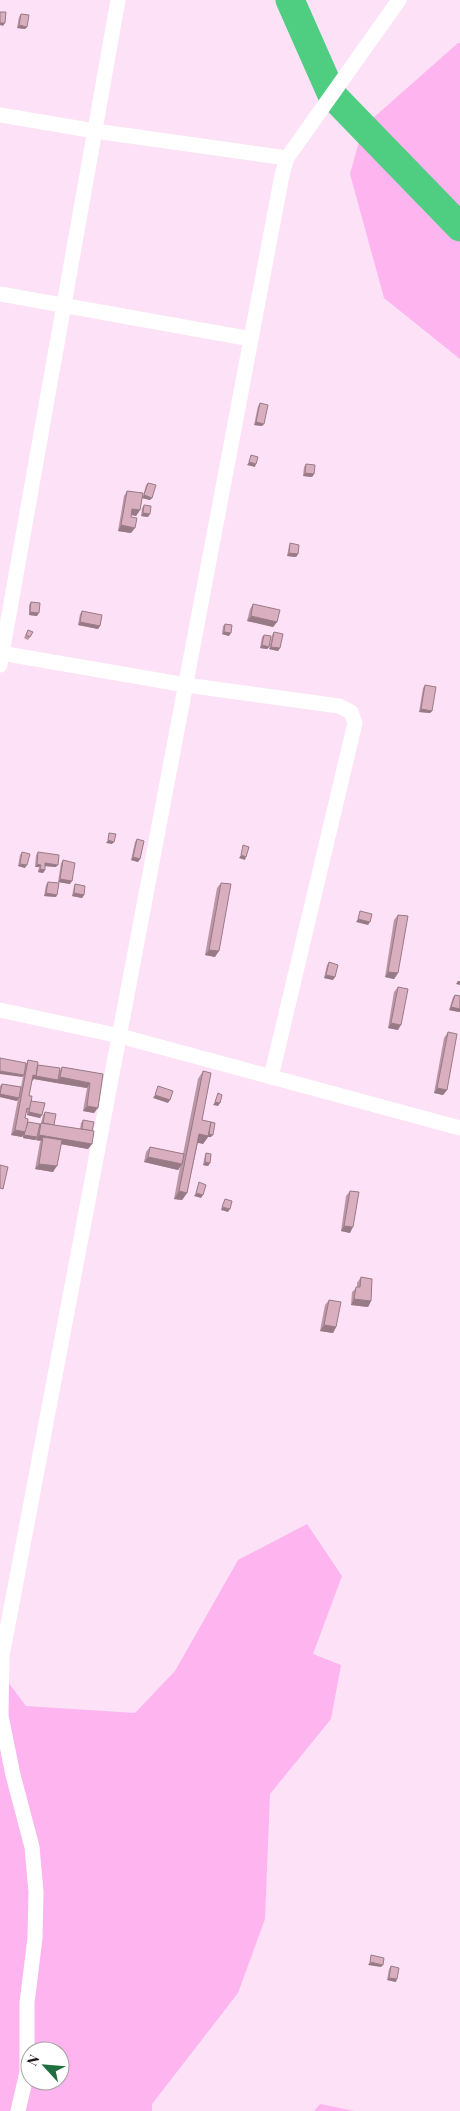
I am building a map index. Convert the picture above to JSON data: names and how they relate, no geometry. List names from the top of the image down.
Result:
{
  "north": "top left"
}
